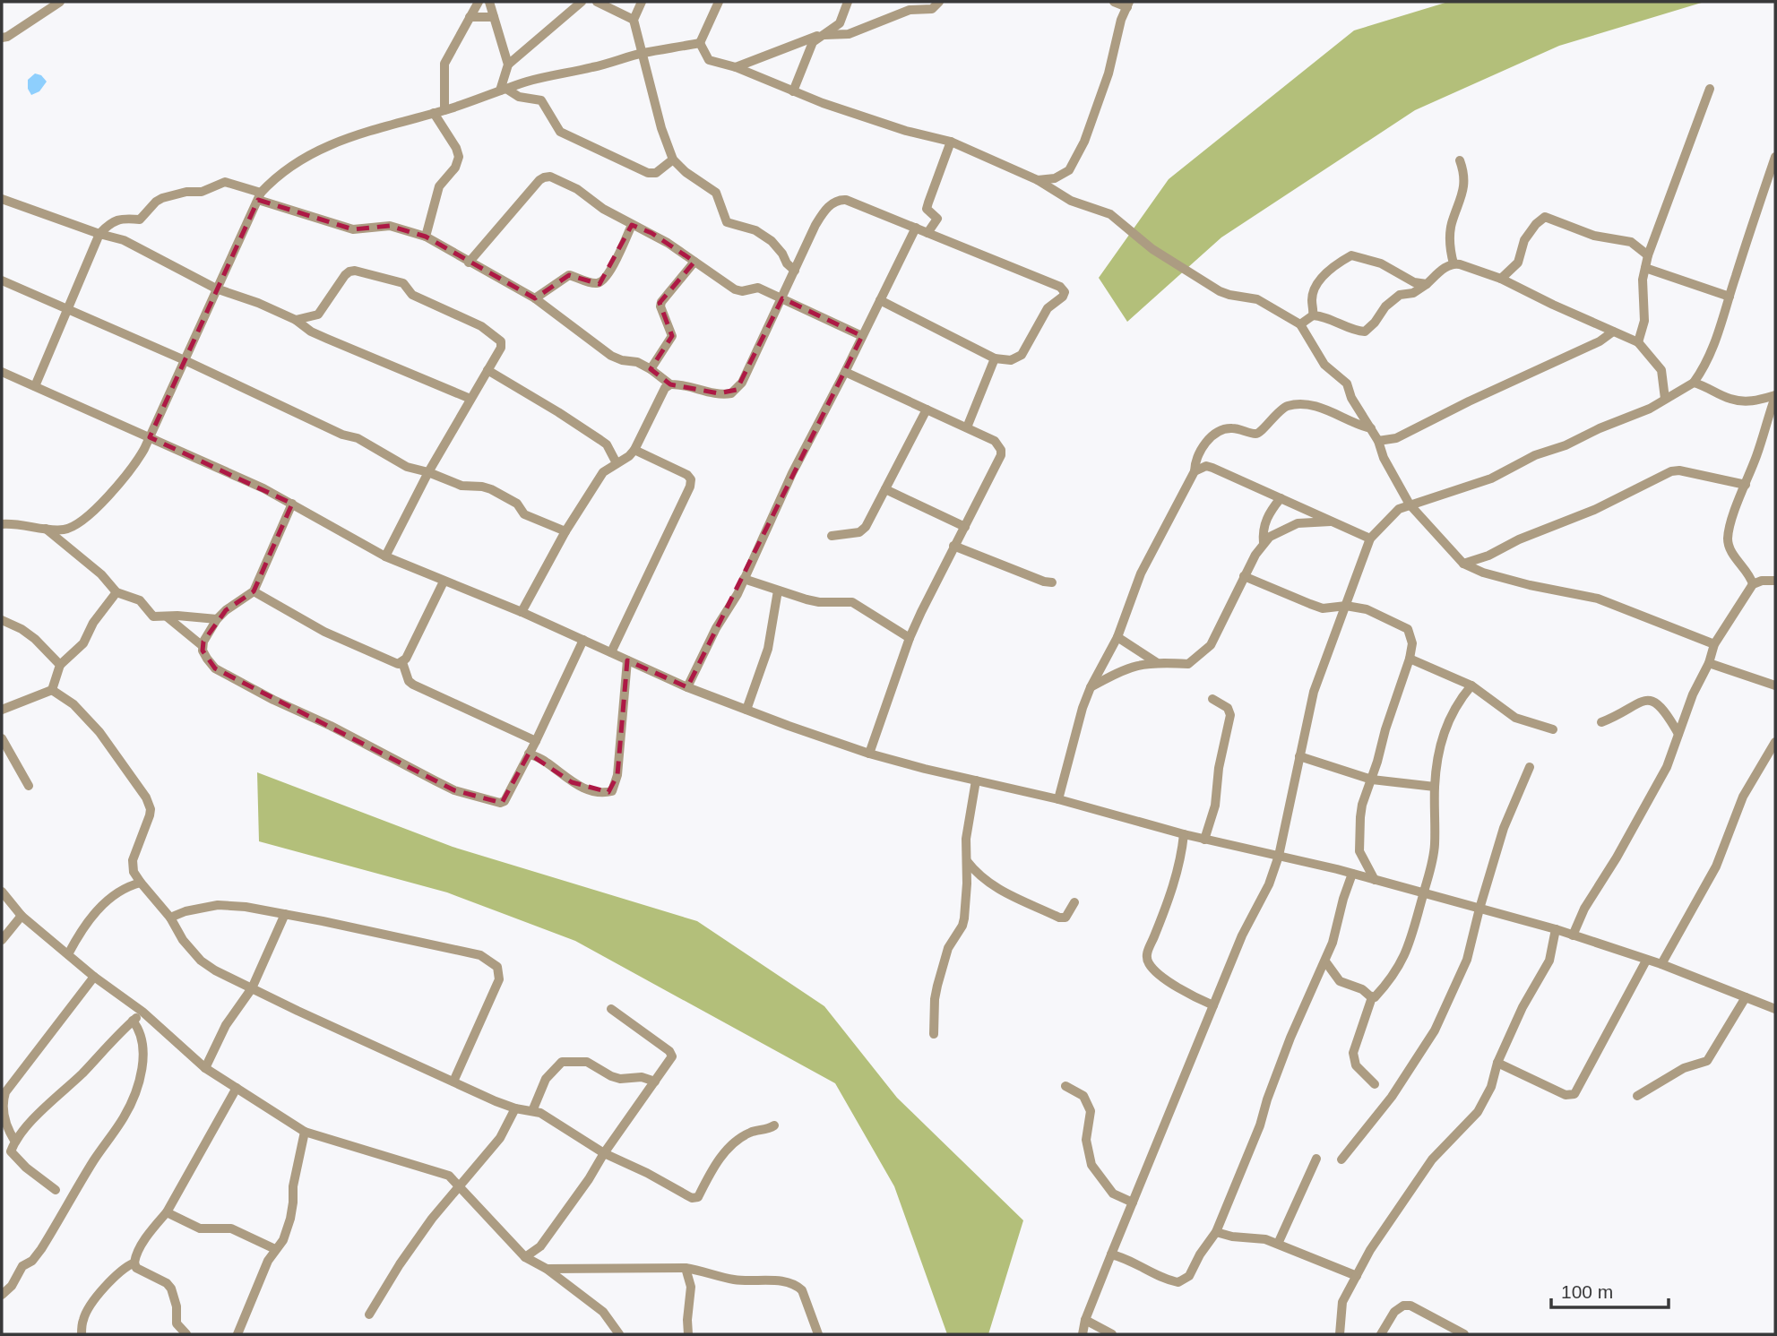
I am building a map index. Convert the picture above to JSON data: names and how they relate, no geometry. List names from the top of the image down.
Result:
{
  "scale_bar": "100 m"
}
